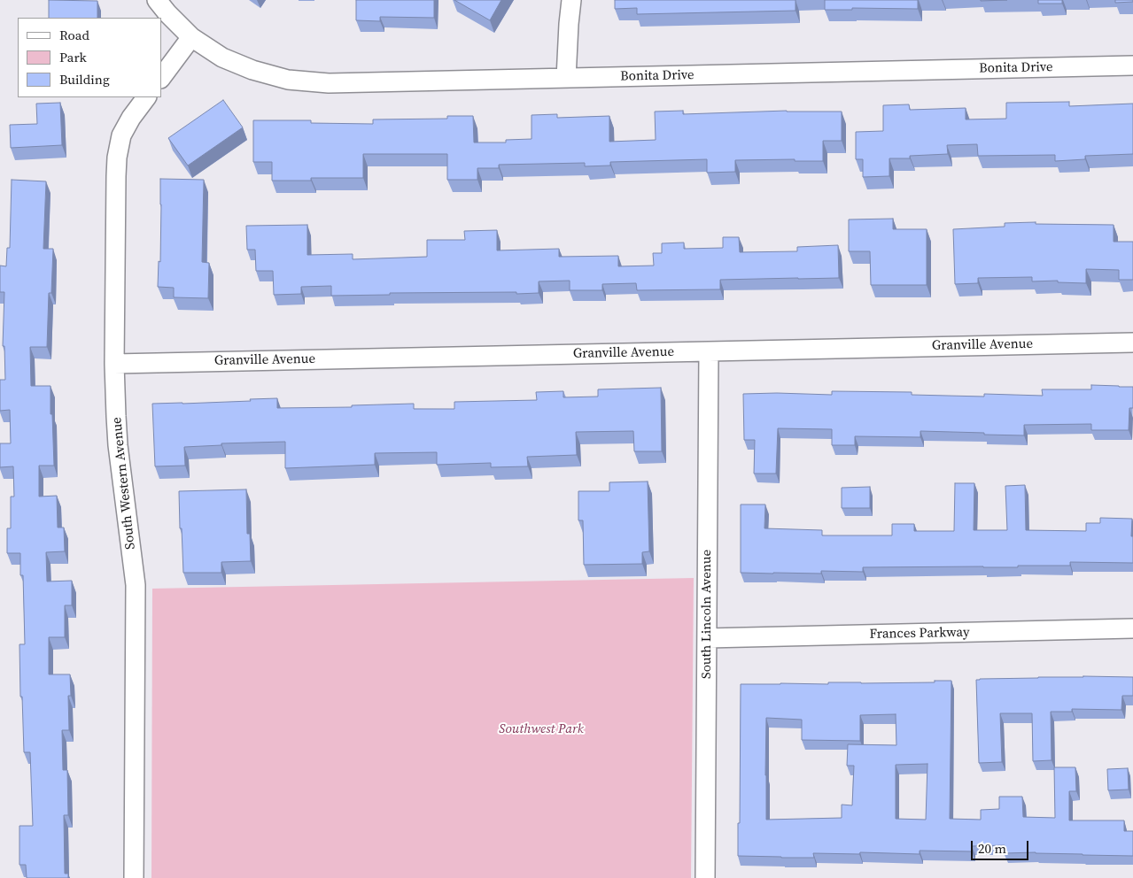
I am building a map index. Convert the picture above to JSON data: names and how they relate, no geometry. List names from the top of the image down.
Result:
{
  "streets": {
    "street": [
      "Bonita Drive",
      "Granville Avenue",
      "South Western Avenue",
      "South Lincoln Avenue",
      "Frances Parkway"
    ]
  },
  "crossings": [
    ["Granville Avenue", "South Western Avenue"],
    ["Granville Avenue", "South Lincoln Avenue"],
    ["South Lincoln Avenue", "Frances Parkway"]
  ],
  "parks": ["Southwest Park"],
  "legend": ["Road", "Park", "Building"],
  "scale_bar": "20 m"
}
